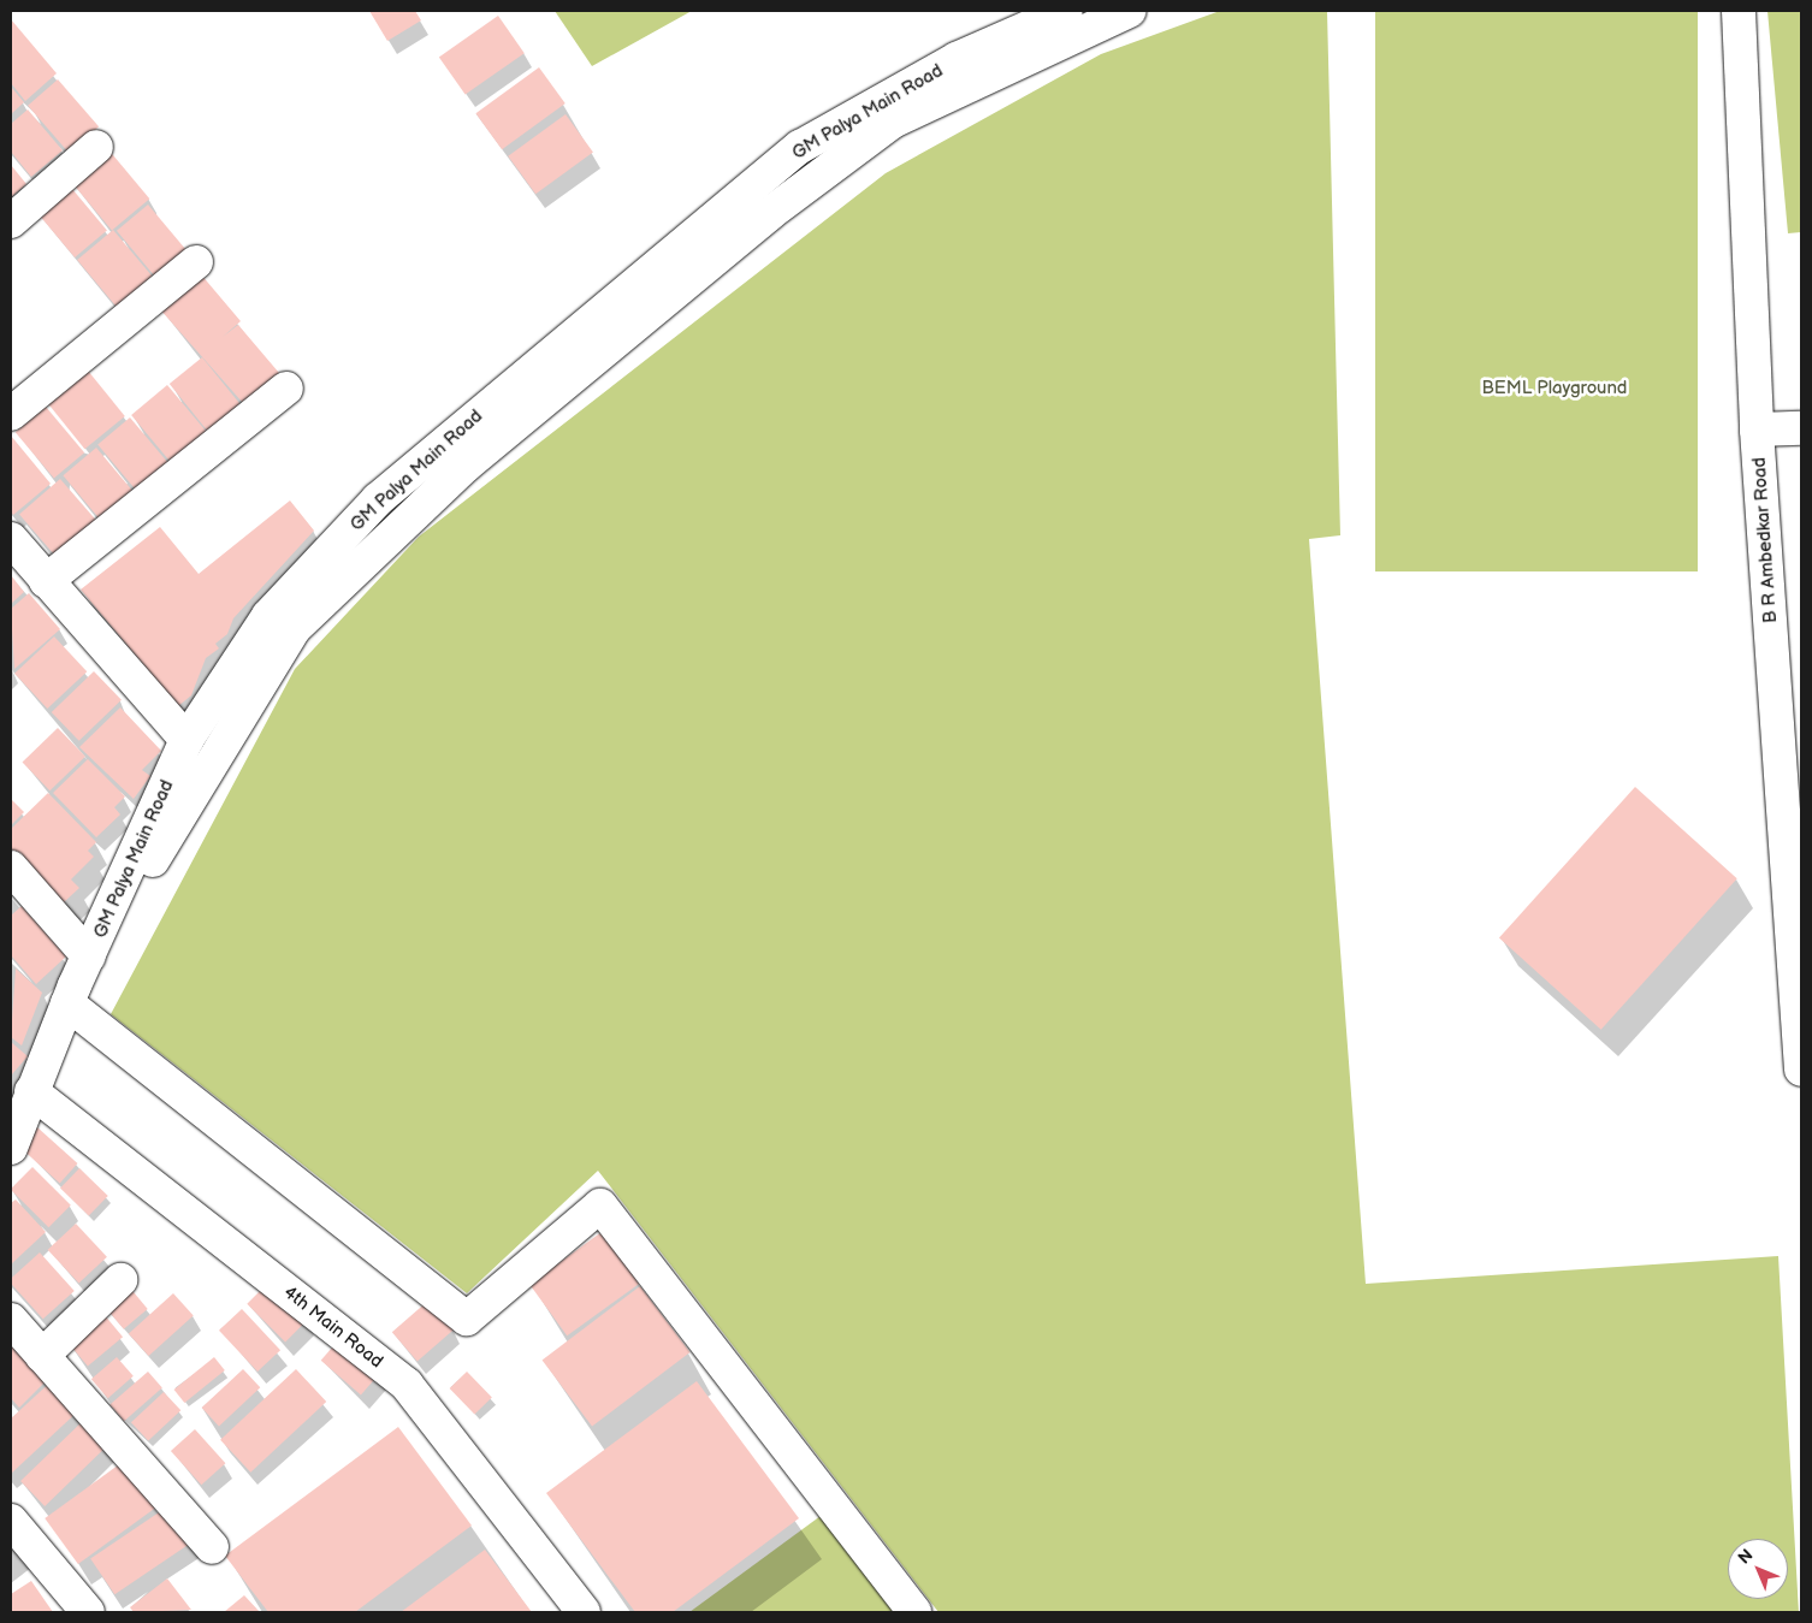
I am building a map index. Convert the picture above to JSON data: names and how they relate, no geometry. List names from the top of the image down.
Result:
{
  "streets": {
    "street": ["GM Palya Main Road", "B R Ambedkar Road", "4th Main Road"]
  },
  "crossings": [
    ["GM Palya Main Road", "4th Main Road"]
  ],
  "parks": ["BEML Playground"],
  "north": "top left"
}
